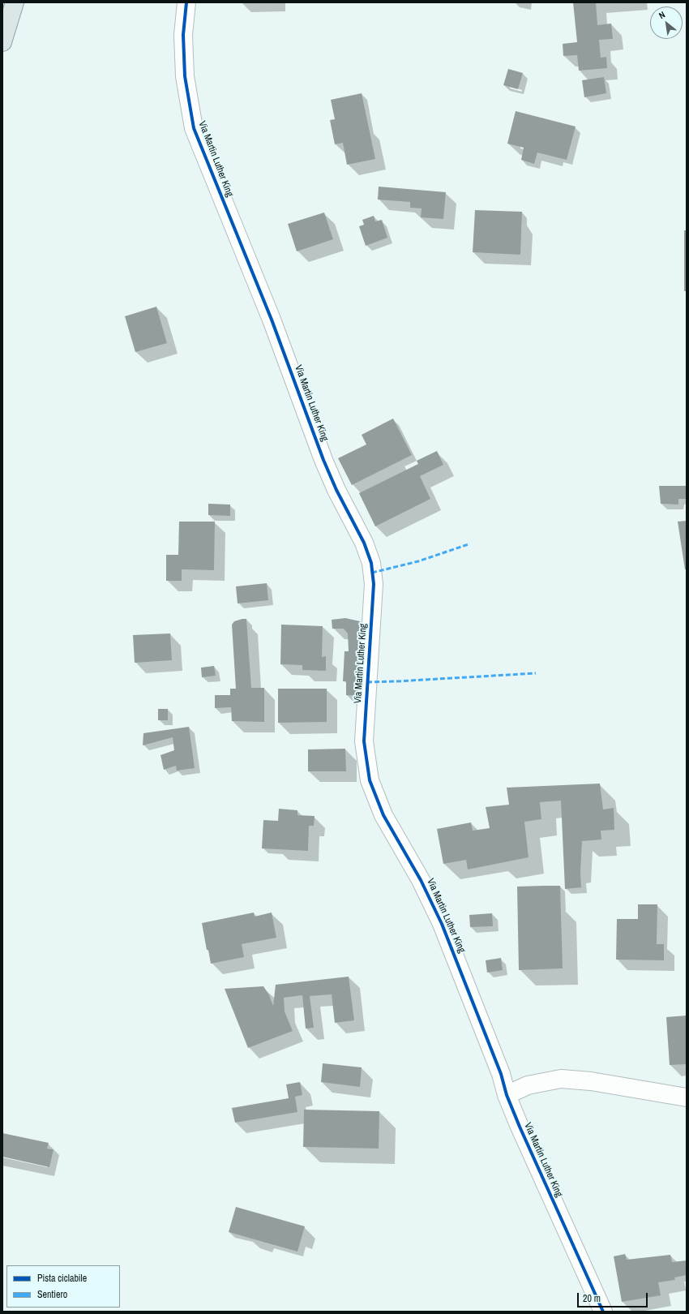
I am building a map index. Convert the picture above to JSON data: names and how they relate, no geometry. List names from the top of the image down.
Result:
{
  "streets": {
    "street": ["Via Martin Luther King"]
  },
  "legend": ["Pista ciclabile", "Sentiero"],
  "scale_bar": "20 m",
  "north": "top left"
}
